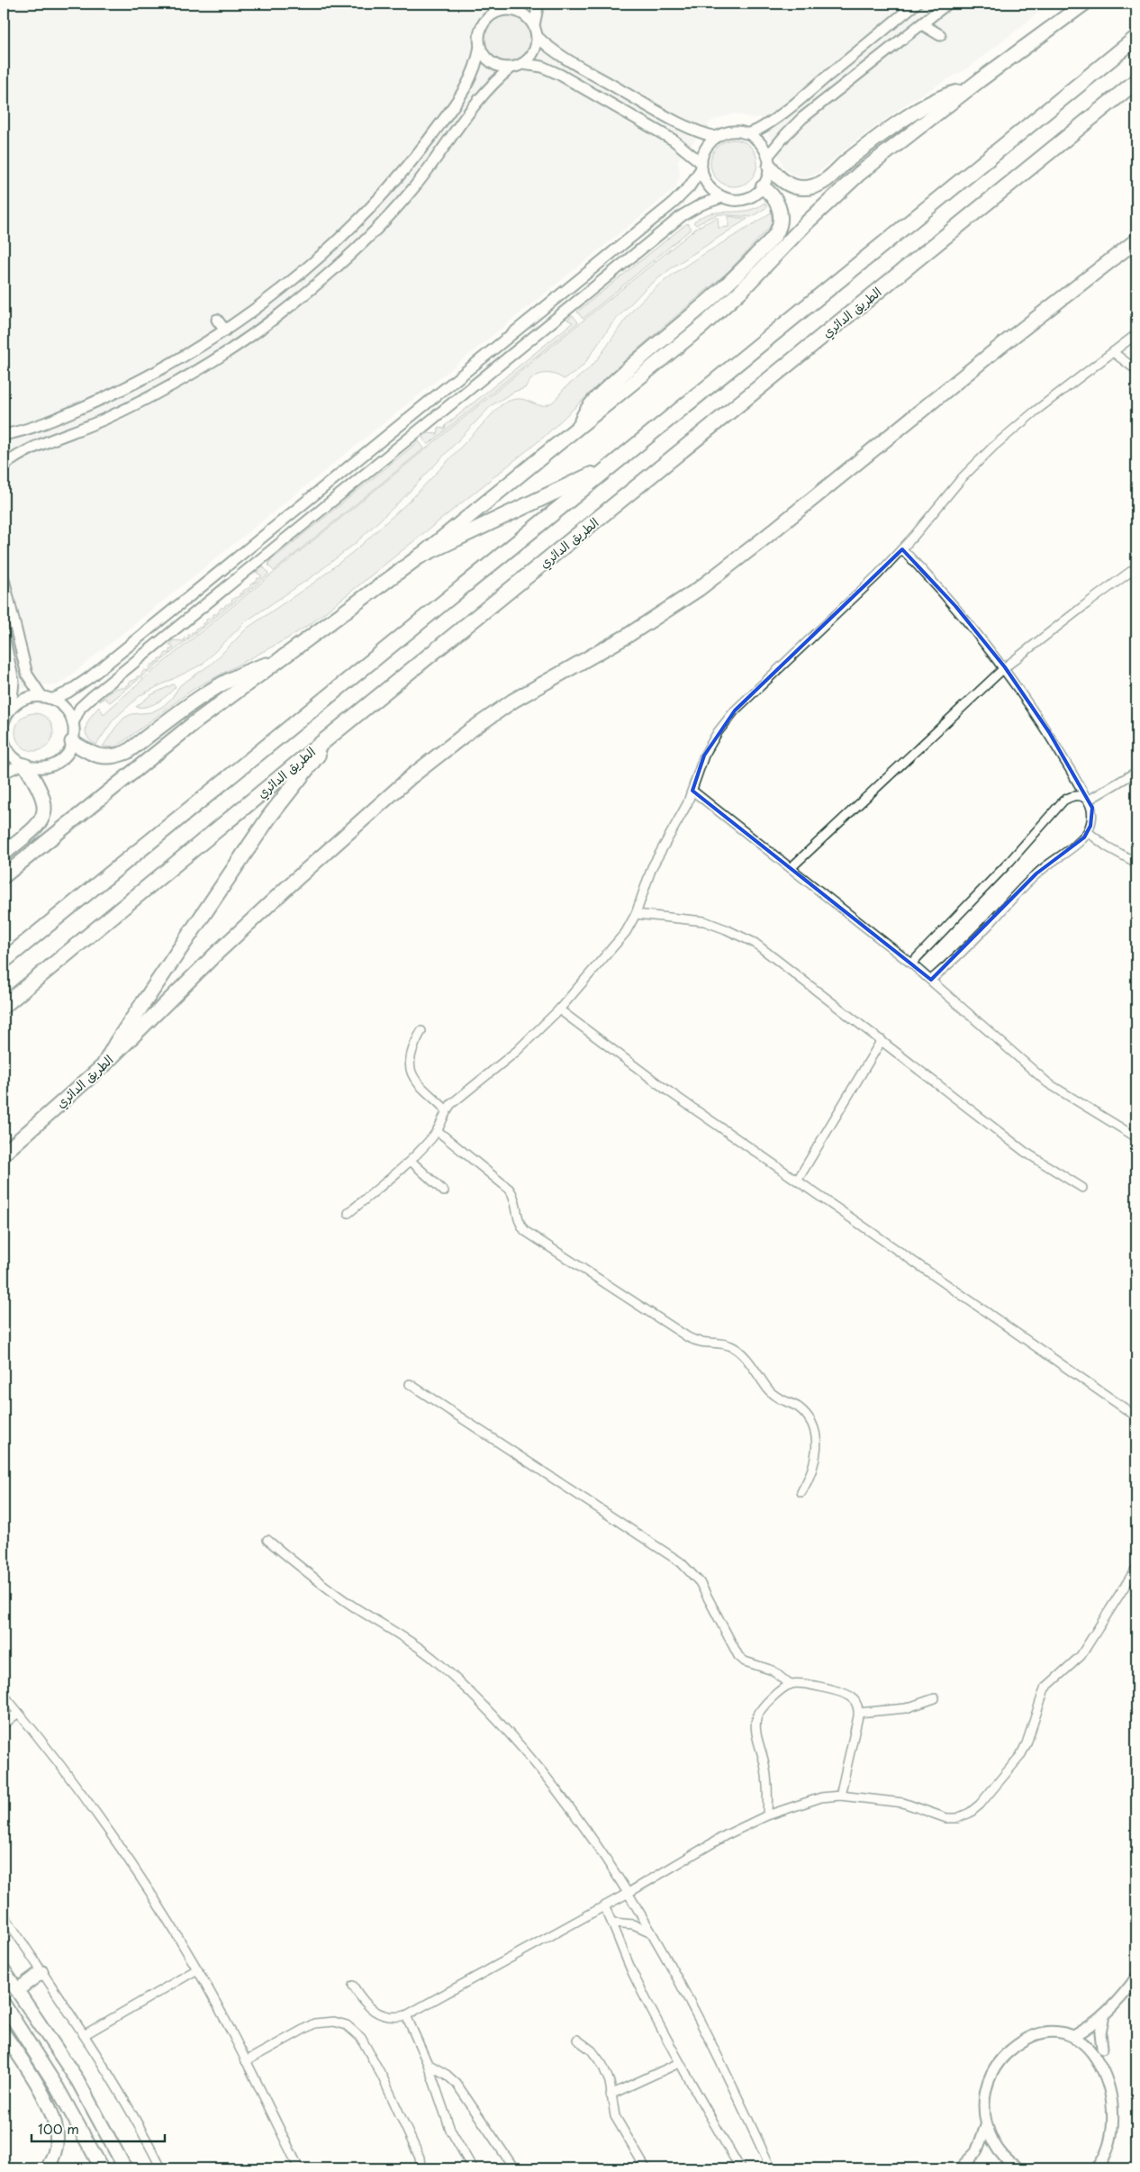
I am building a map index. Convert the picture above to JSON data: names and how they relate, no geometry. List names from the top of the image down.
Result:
{
  "streets": {
    "highway": ["الطريق الدائري"]
  },
  "scale_bar": "100 m"
}
